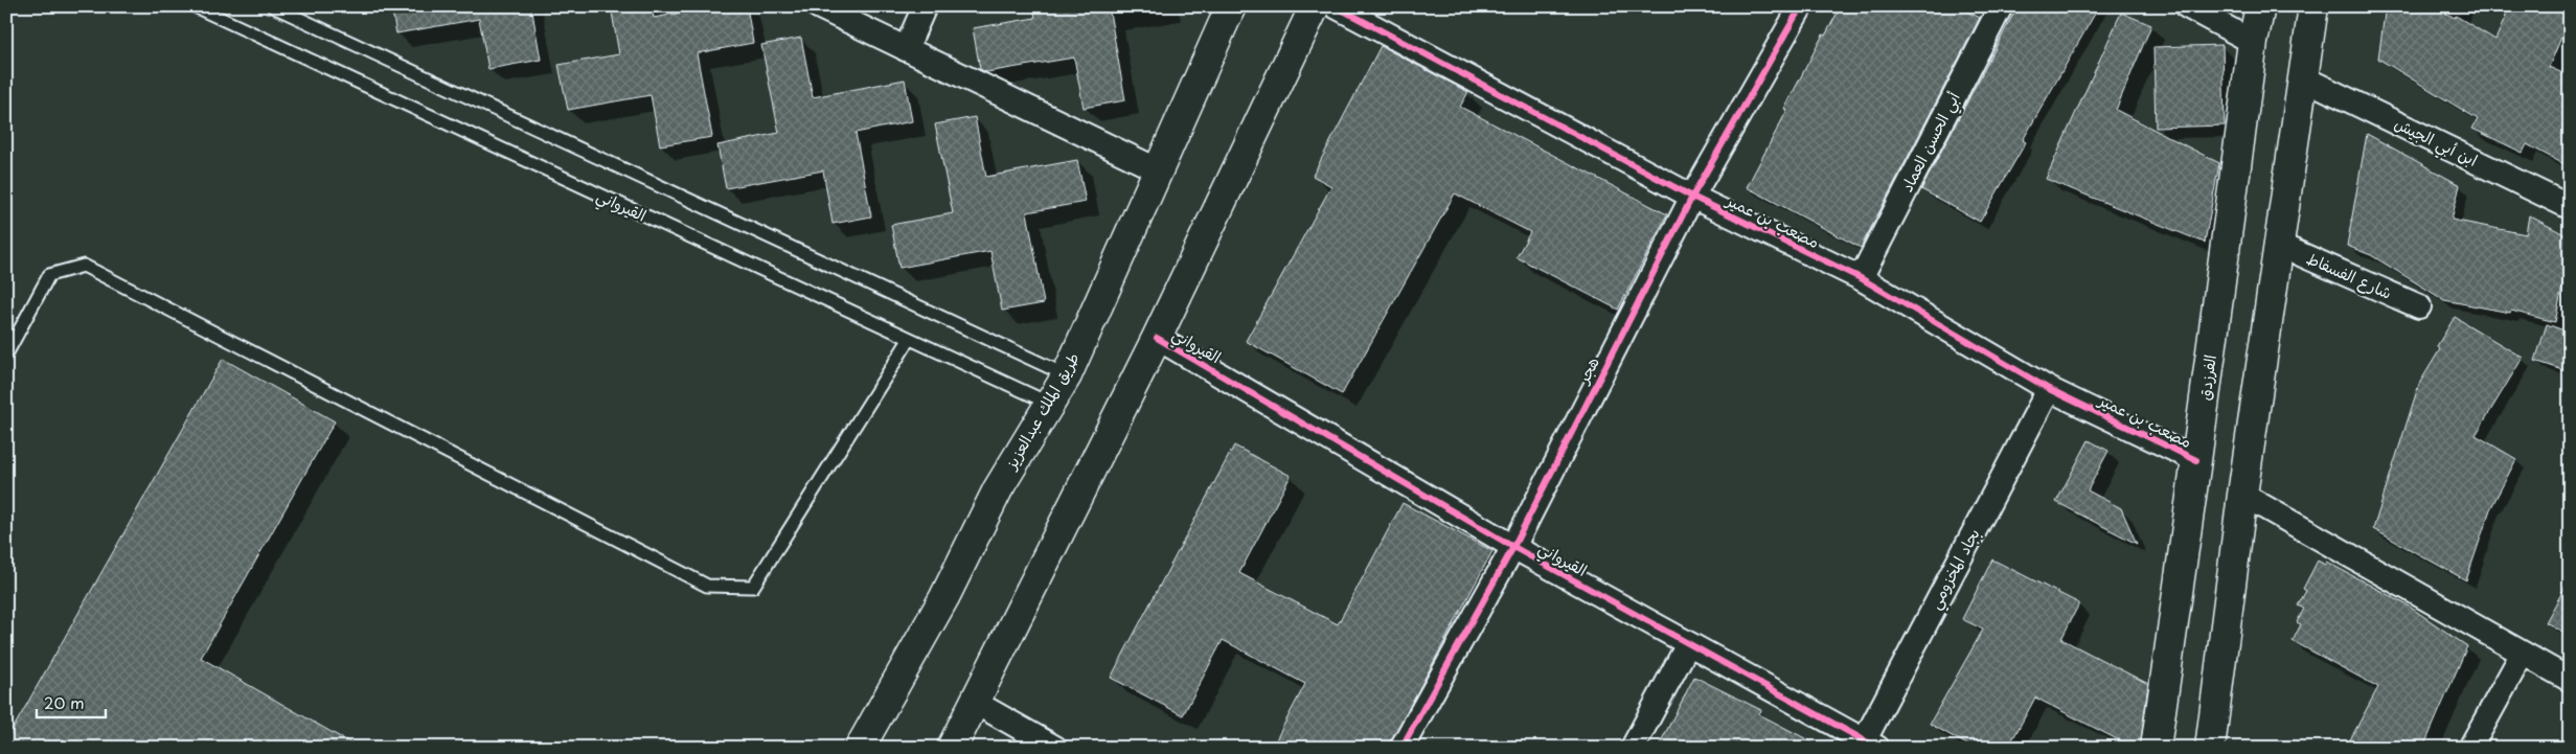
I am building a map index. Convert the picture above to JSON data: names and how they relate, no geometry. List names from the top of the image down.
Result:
{
  "streets": {
    "main road": ["الفرزدق", "طريق الملك عبدالعزيز"],
    "street": [
      "أبي الحسن العماد",
      "ابن أبي الجيش",
      "القيرواني",
      "مصعب بن عمير",
      "شارع الفسفاط",
      "هجر",
      "بجاد المخزومي"
    ]
  },
  "crossings": [
    ["أبي الحسن العماد", "مصعب بن عمير"],
    ["القيرواني", "هجر"],
    ["القيرواني", "طريق الملك عبدالعزيز"],
    ["القيرواني", "بجاد المخزومي"],
    ["مصعب بن عمير", "هجر"],
    ["مصعب بن عمير", "الفرزدق"],
    ["مصعب بن عمير", "بجاد المخزومي"]
  ],
  "scale_bar": "20 m"
}
